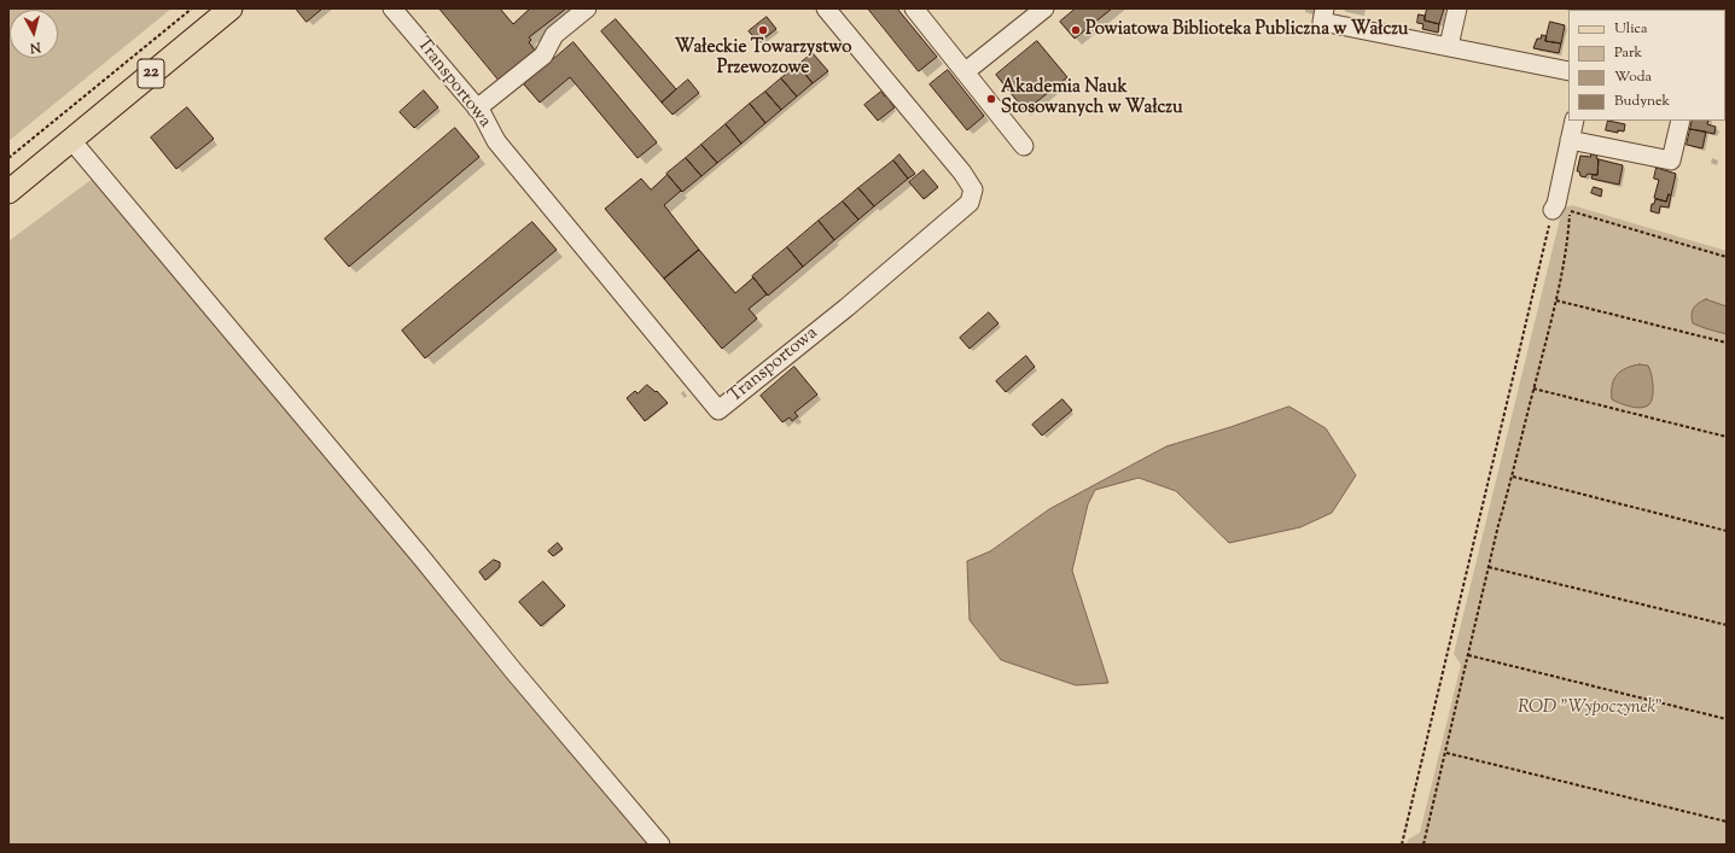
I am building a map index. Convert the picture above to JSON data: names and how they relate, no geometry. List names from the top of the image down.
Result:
{
  "streets": {
    "main road": ["22"],
    "street": ["Transportowa"]
  },
  "parks": ["ROD \"Wypoczynek\""],
  "places": ["Wałeckie Towarzystwo Przewozowe", "Powiatowa Biblioteka Publiczna w Wałczu", "Akademia Nauk Stosowanych w Wałczu"],
  "legend": [
    "Ulica",
    "Park",
    "Woda",
    "Budynek"
  ],
  "north": "bottom"
}
